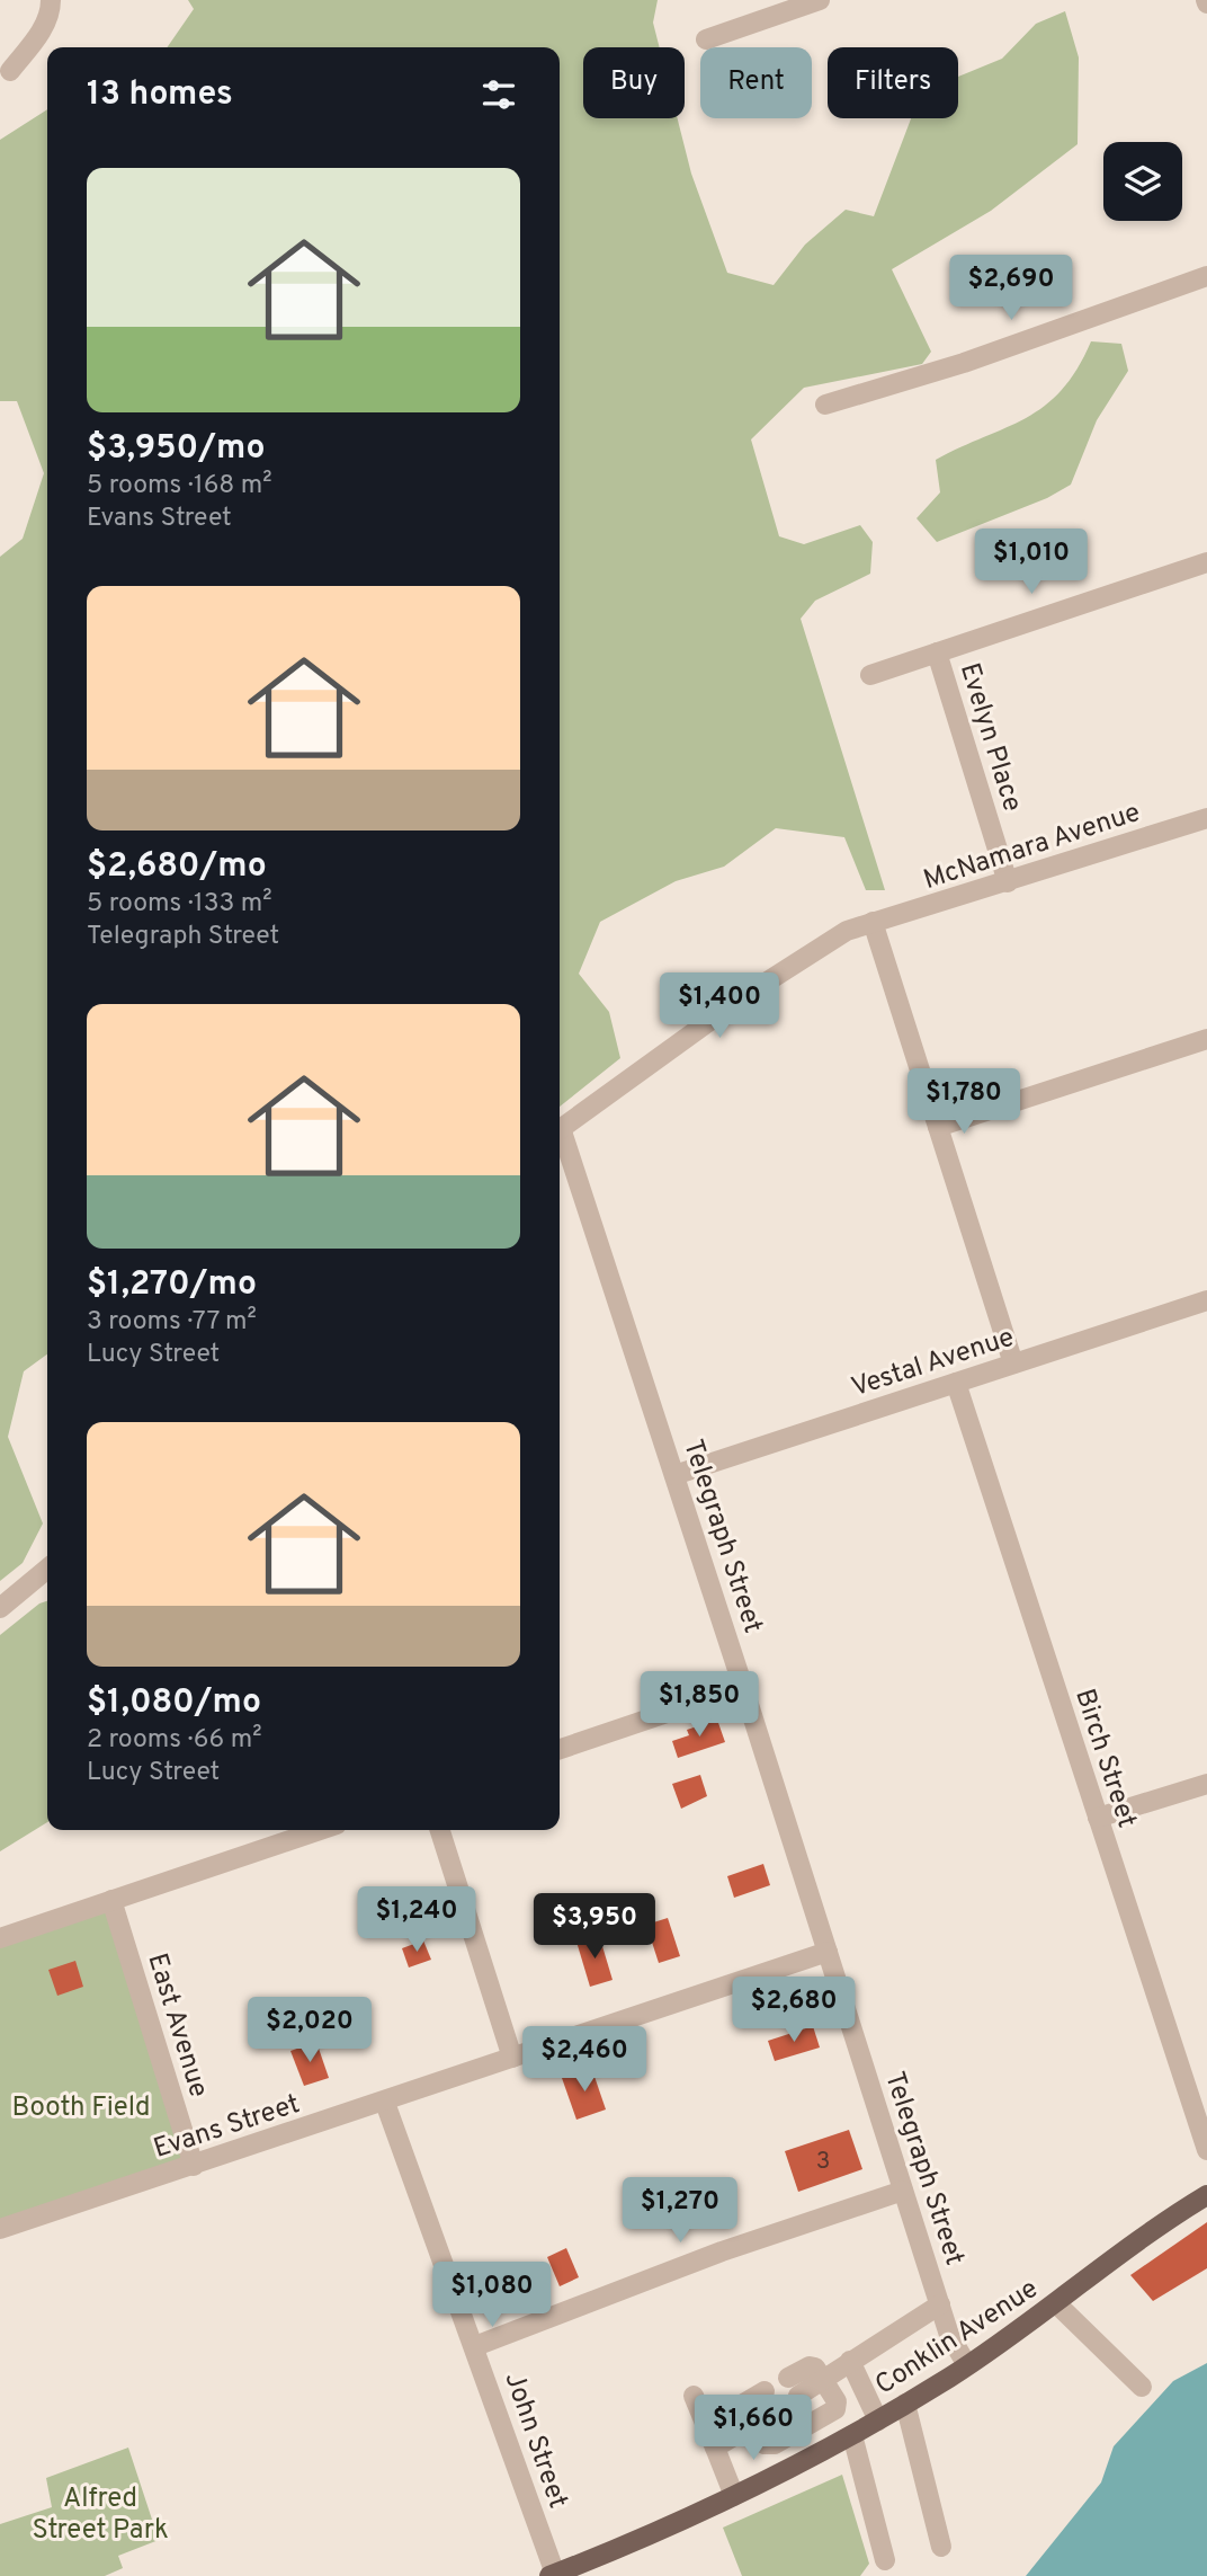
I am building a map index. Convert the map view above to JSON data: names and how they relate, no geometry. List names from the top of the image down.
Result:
{
  "streets": {
    "main road": ["Conklin Avenue"],
    "street": [
      "Evelyn Place",
      "McNamara Avenue",
      "Vestal Avenue",
      "Telegraph Street",
      "Birch Street",
      "East Avenue",
      "Evans Street",
      "John Street"
    ]
  },
  "crossings": [
    ["Evelyn Place", "McNamara Avenue"],
    ["Vestal Avenue", "Telegraph Street"],
    ["Vestal Avenue", "Birch Street"],
    ["Telegraph Street", "Evans Street"],
    ["Telegraph Street", "Conklin Avenue"],
    ["East Avenue", "Evans Street"],
    ["Evans Street", "John Street"],
    ["Conklin Avenue", "John Street"]
  ],
  "parks": ["Booth Field", "Alfred Street Park"],
  "house_numbers": ["3"],
  "page": {
    "chip": ["Buy", "Rent", "Filters"],
    "heading": "13 homes",
    "list": [
      {
        "name": "$3,950/mo",
        "note": "5 rooms · 168 m² · Evans Street"
      },
      {
        "name": "$2,680/mo",
        "note": "5 rooms · 133 m² · Telegraph Street"
      },
      {
        "name": "$1,270/mo",
        "note": "3 rooms · 77 m² · Lucy Street"
      },
      {
        "name": "$1,080/mo",
        "note": "2 rooms · 66 m² · Lucy Street"
      }
    ],
    "price": [
      "$2,690",
      "$1,010",
      "$1,400",
      "$1,780",
      "$1,850",
      "$1,240",
      "$3,950",
      "$2,680",
      "$2,020",
      "$2,460",
      "$1,270",
      "$1,080",
      "$1,660"
    ]
  }
}
